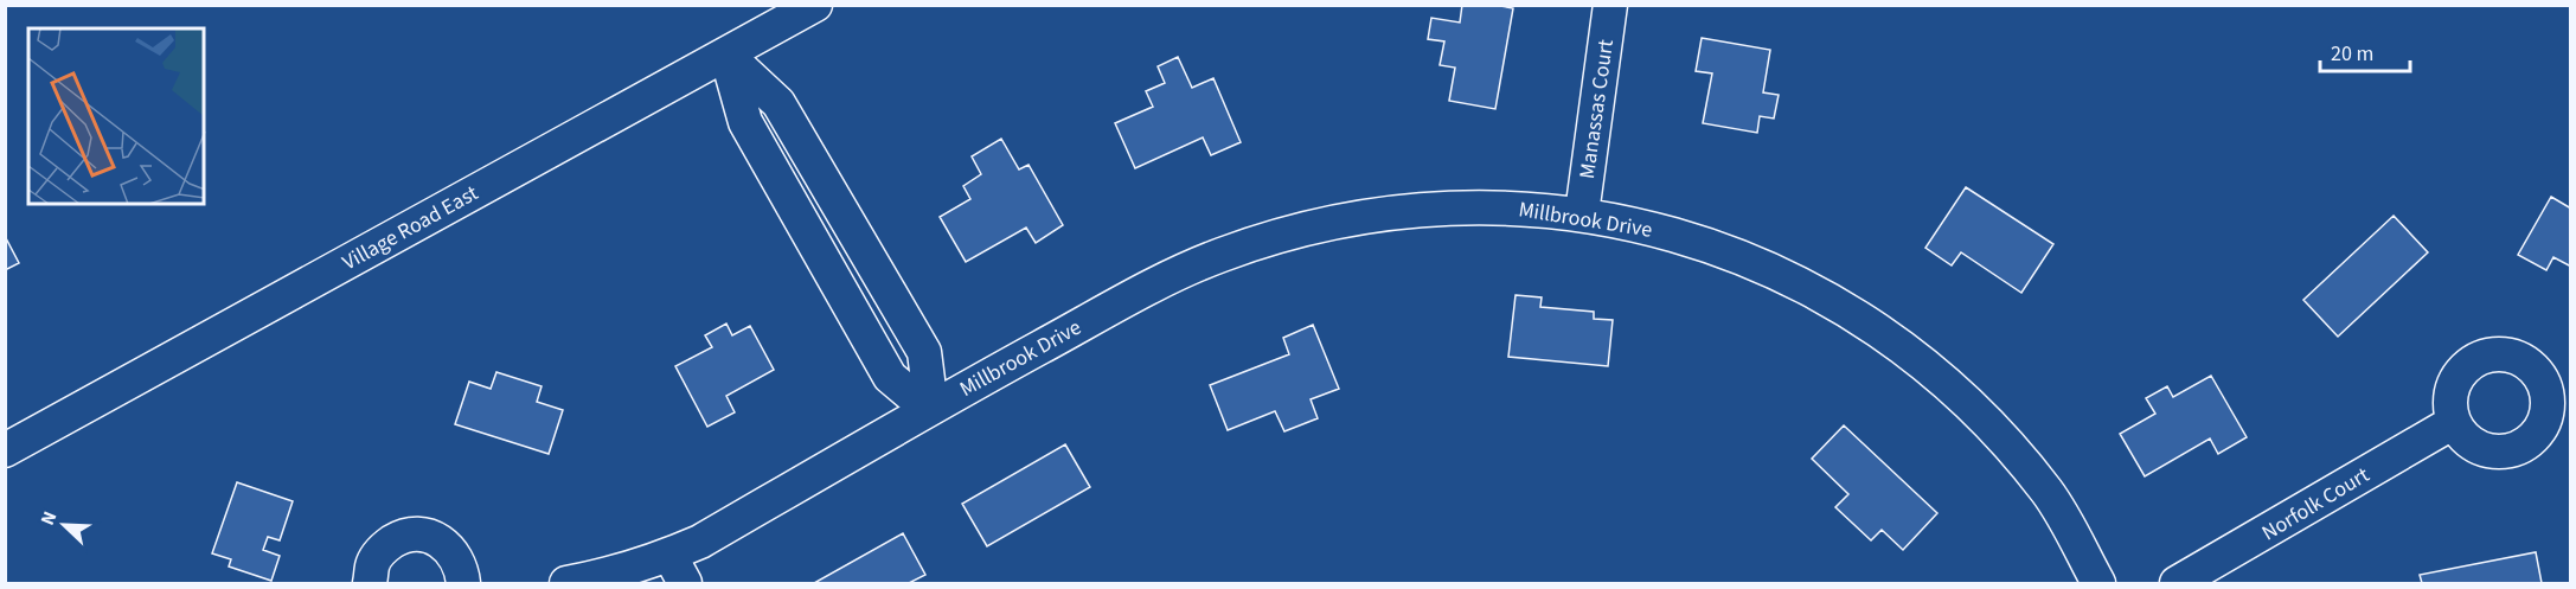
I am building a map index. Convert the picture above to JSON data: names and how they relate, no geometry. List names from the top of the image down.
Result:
{
  "streets": {
    "street": [
      "Manassas Court",
      "Millbrook Drive",
      "Village Road East",
      "Norfolk Court"
    ]
  },
  "crossings": [
    ["Manassas Court", "Millbrook Drive"]
  ],
  "scale_bar": "20 m",
  "north": "top left"
}
